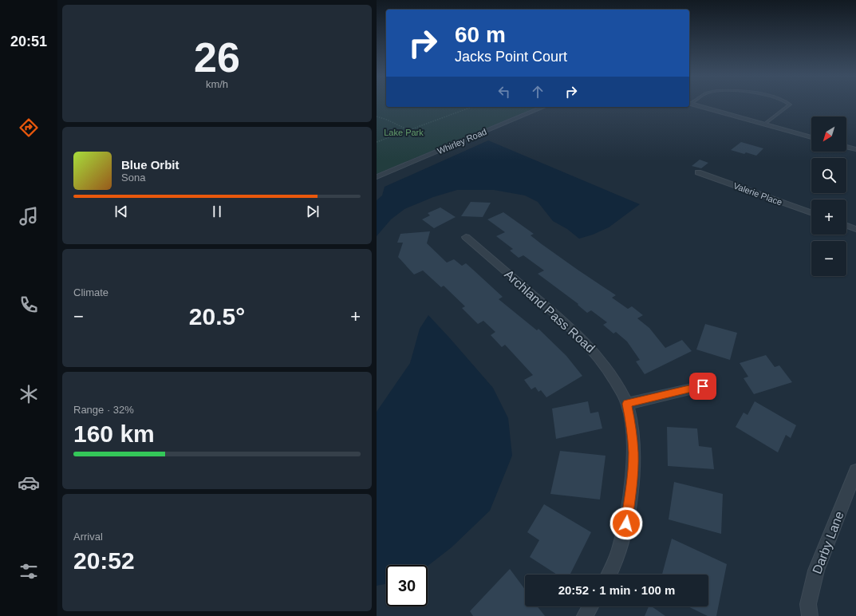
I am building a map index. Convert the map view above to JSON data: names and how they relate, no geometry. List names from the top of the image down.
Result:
{
  "streets": {
    "street": [
      "Whirley Road",
      "Valerie Place",
      "Archland Pass Road",
      "Darby Lane"
    ]
  },
  "parks": ["Lake Park"],
  "north": "bottom left",
  "page": {
    "tabs": "20:51",
    "tile": [
      ["26", "km/h"],
      "Climate",
      ["Range · 32%", "160 km"],
      ["Arrival", "20:52"]
    ],
    "turn": ["60 m", "Jacks Point Court"],
    "map_buttons": ["+", "−"],
    "song": ["Blue Orbit", "Sona"],
    "heat": ["−", "20.5°", "+"],
    "limit": "30",
    "trip": "20:52 · 1 min · 100 m"
  }
}
